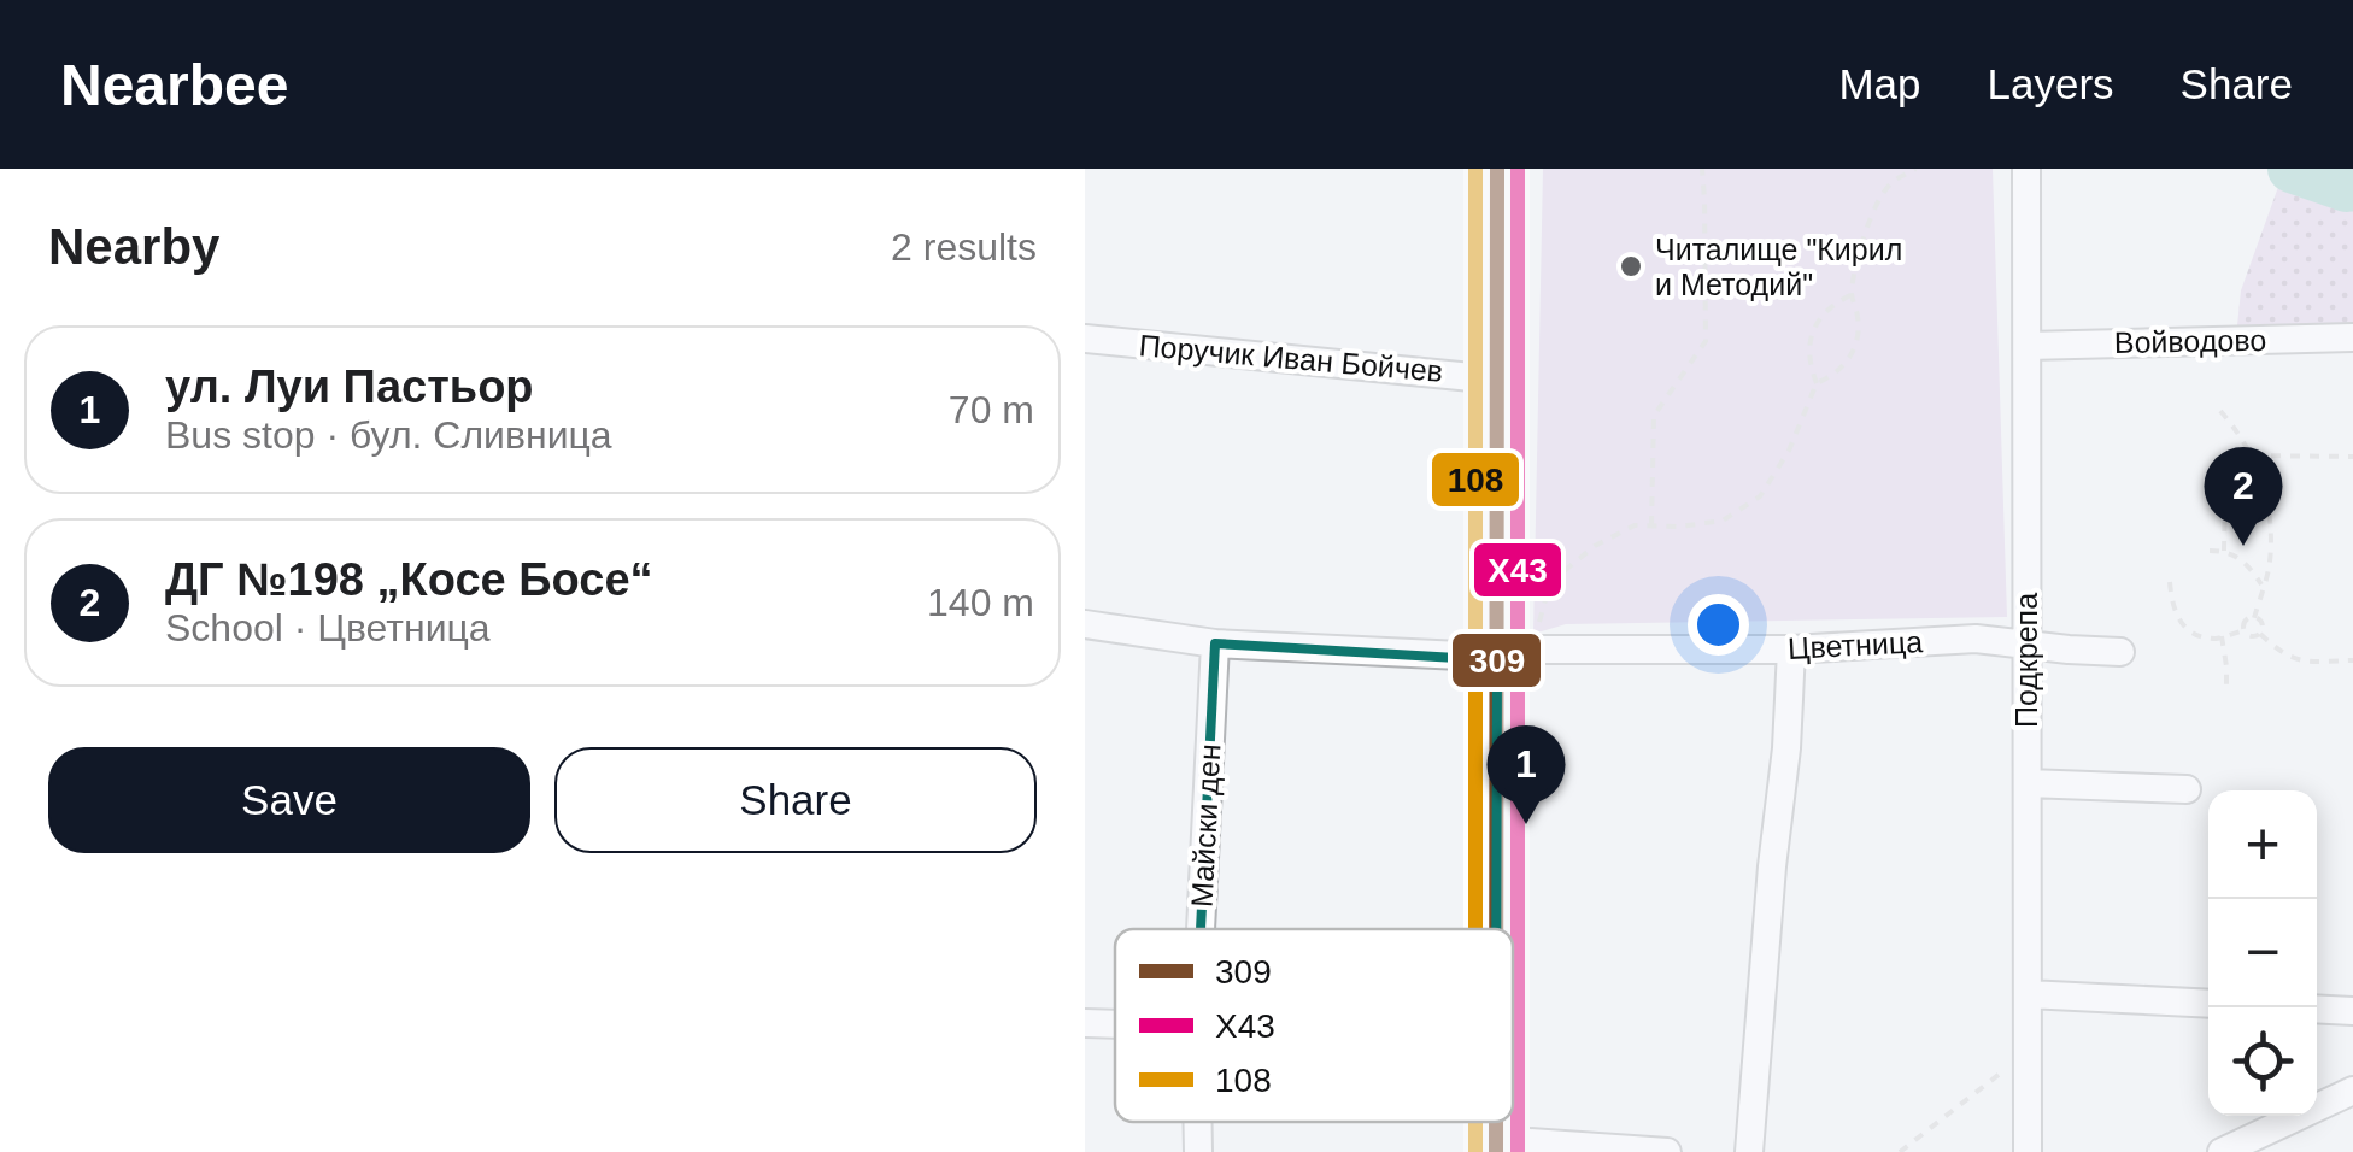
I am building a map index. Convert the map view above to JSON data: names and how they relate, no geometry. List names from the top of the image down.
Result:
{
  "streets": {
    "street": [
      "Войводово",
      "Поручик Иван Бойчев",
      "Цветница",
      "Подкрепа",
      "Майски ден"
    ]
  },
  "crossings": [
    ["Войводово", "Подкрепа"],
    ["Цветница", "Подкрепа"],
    ["Цветница", "Майски ден"]
  ],
  "places": ["Читалище \"Кирил и Методий\""],
  "lines": ["transit line 309", "transit line X43", "transit line 108"],
  "legend": ["309", "X43", "108"],
  "page": {
    "header": "Nearbee",
    "nav": ["Map", "Layers", "Share"],
    "heading": ["Nearby", "2 results"],
    "list": [
      {
        "mark": "1",
        "name": "ул. Луи Пастьор",
        "note": "Bus stop · бул. Сливница",
        "value": "70 m"
      },
      {
        "mark": "2",
        "name": "ДГ №198 „Косе Босе“",
        "note": "School · Цветница",
        "value": "140 m"
      }
    ],
    "pins": ["2", "1"],
    "buttons": ["Save", "Share"],
    "map_buttons": ["+", "−"]
  }
}
